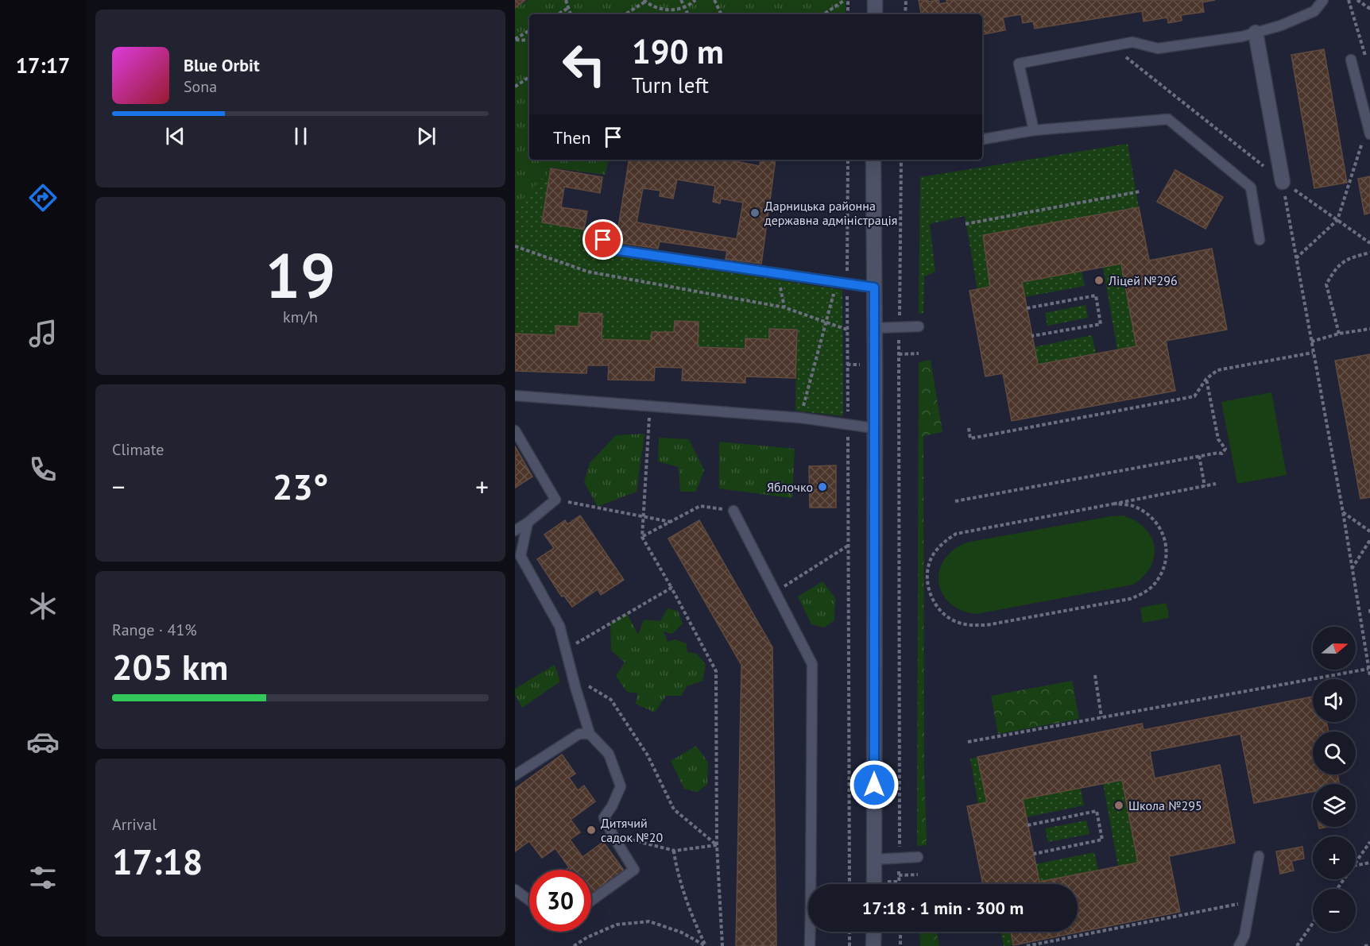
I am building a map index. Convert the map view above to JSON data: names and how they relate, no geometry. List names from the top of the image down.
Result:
{
  "places": [
    "Дарницька районна державна адміністрація",
    "Ліцей №296",
    "Яблочко",
    "Школа №295",
    "Дитячий садок №20"
  ],
  "north": "right",
  "page": {
    "tabs": "17:17",
    "turn": ["190 m", "Turn left"],
    "song": ["Blue Orbit", "Sona"],
    "then": "Then",
    "tile": [
      ["19", "km/h"],
      "Climate",
      ["Range · 41%", "205 km"],
      ["Arrival", "17:18"]
    ],
    "heat": ["−", "23°", "+"],
    "map_buttons": ["+", "−"],
    "limit": "30",
    "trip": "17:18 · 1 min · 300 m"
  }
}
